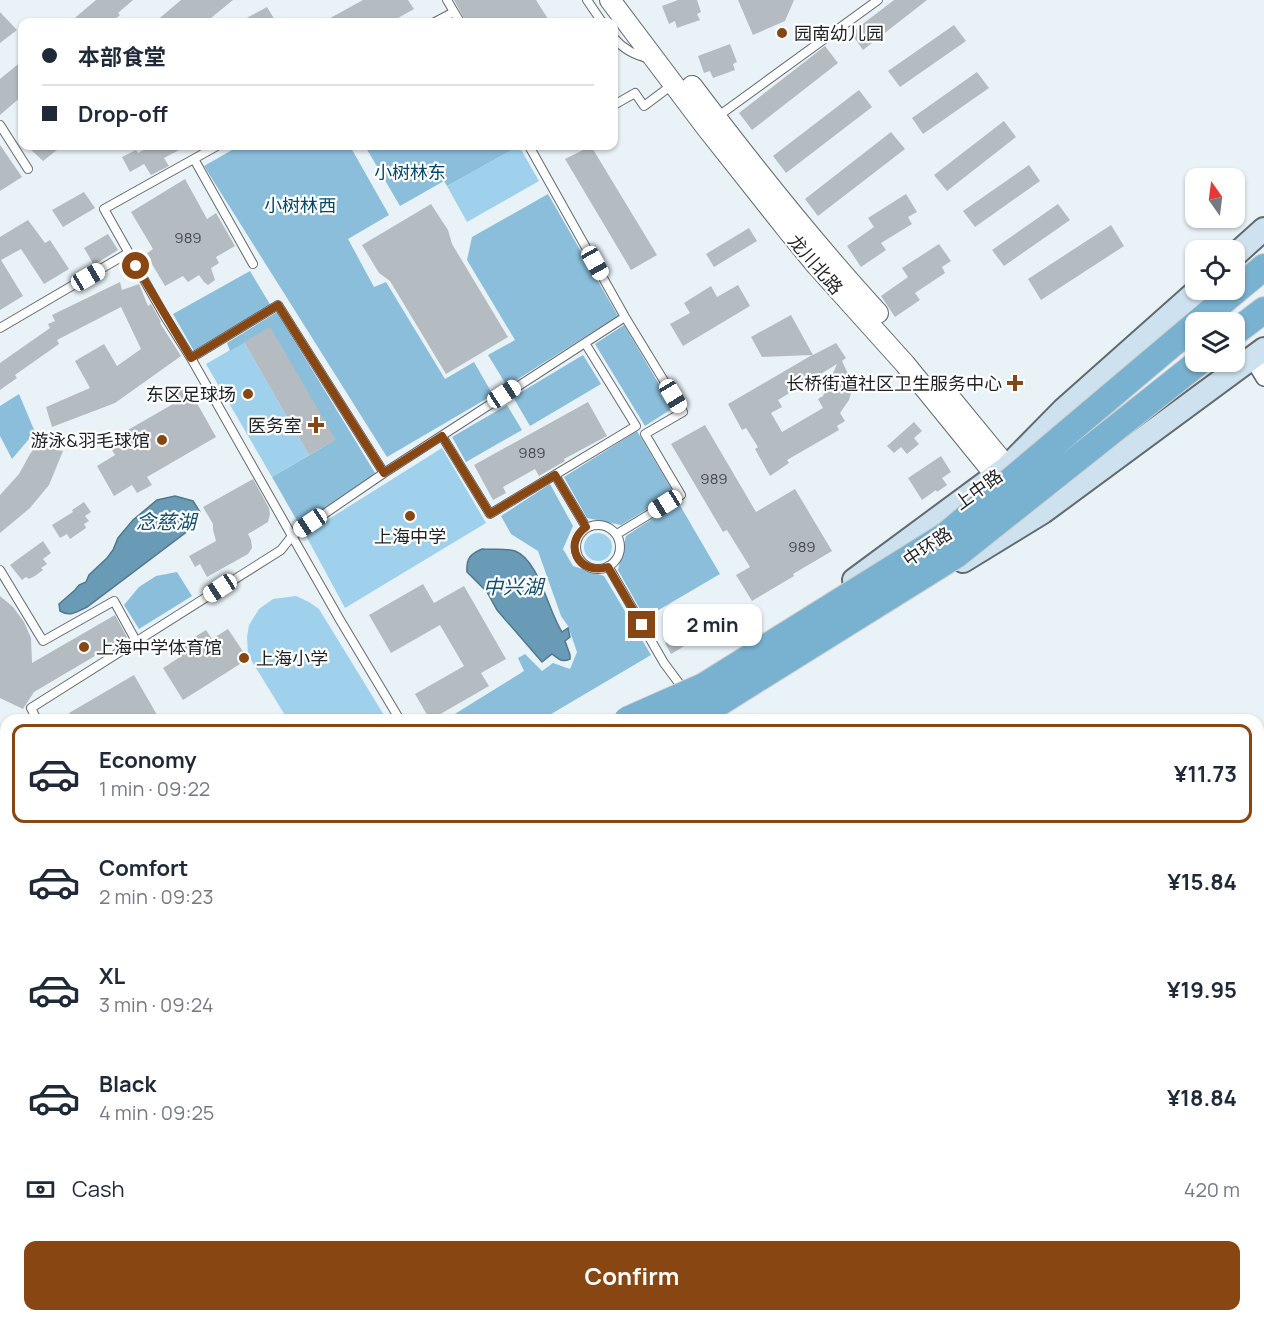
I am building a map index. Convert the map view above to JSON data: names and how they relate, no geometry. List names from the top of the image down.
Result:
{
  "streets": {
    "highway": ["中环路"],
    "main road": ["上中路"],
    "street": ["龙川北路"]
  },
  "crossings": [
    ["龙川北路", "上中路"]
  ],
  "water": ["念慈湖", "中兴湖"],
  "parks": ["小树林东", "小树林西"],
  "places": {
    "other": [
      "园南幼儿园",
      "东区足球场",
      "游泳&羽毛球馆",
      "上海中学",
      "上海中学体育馆",
      "上海小学"
    ],
    "health": ["长桥街道社区卫生服务中心", "医务室"]
  },
  "house_numbers": [
    "989",
    "989",
    "989",
    "989"
  ],
  "north": "top",
  "page": {
    "banner": ["本部食堂", "Drop-off"],
    "bubble": "2 min",
    "list": [
      {
        "name": "Economy",
        "note": "1 min · 09:22",
        "value": "¥11.73"
      },
      {
        "name": "Comfort",
        "note": "2 min · 09:23",
        "value": "¥15.84"
      },
      {
        "name": "XL",
        "note": "3 min · 09:24",
        "value": "¥19.95"
      },
      {
        "name": "Black",
        "note": "4 min · 09:25",
        "value": "¥18.84"
      }
    ],
    "pay": ["Cash", "420 m"],
    "buttons": "Confirm"
  }
}
